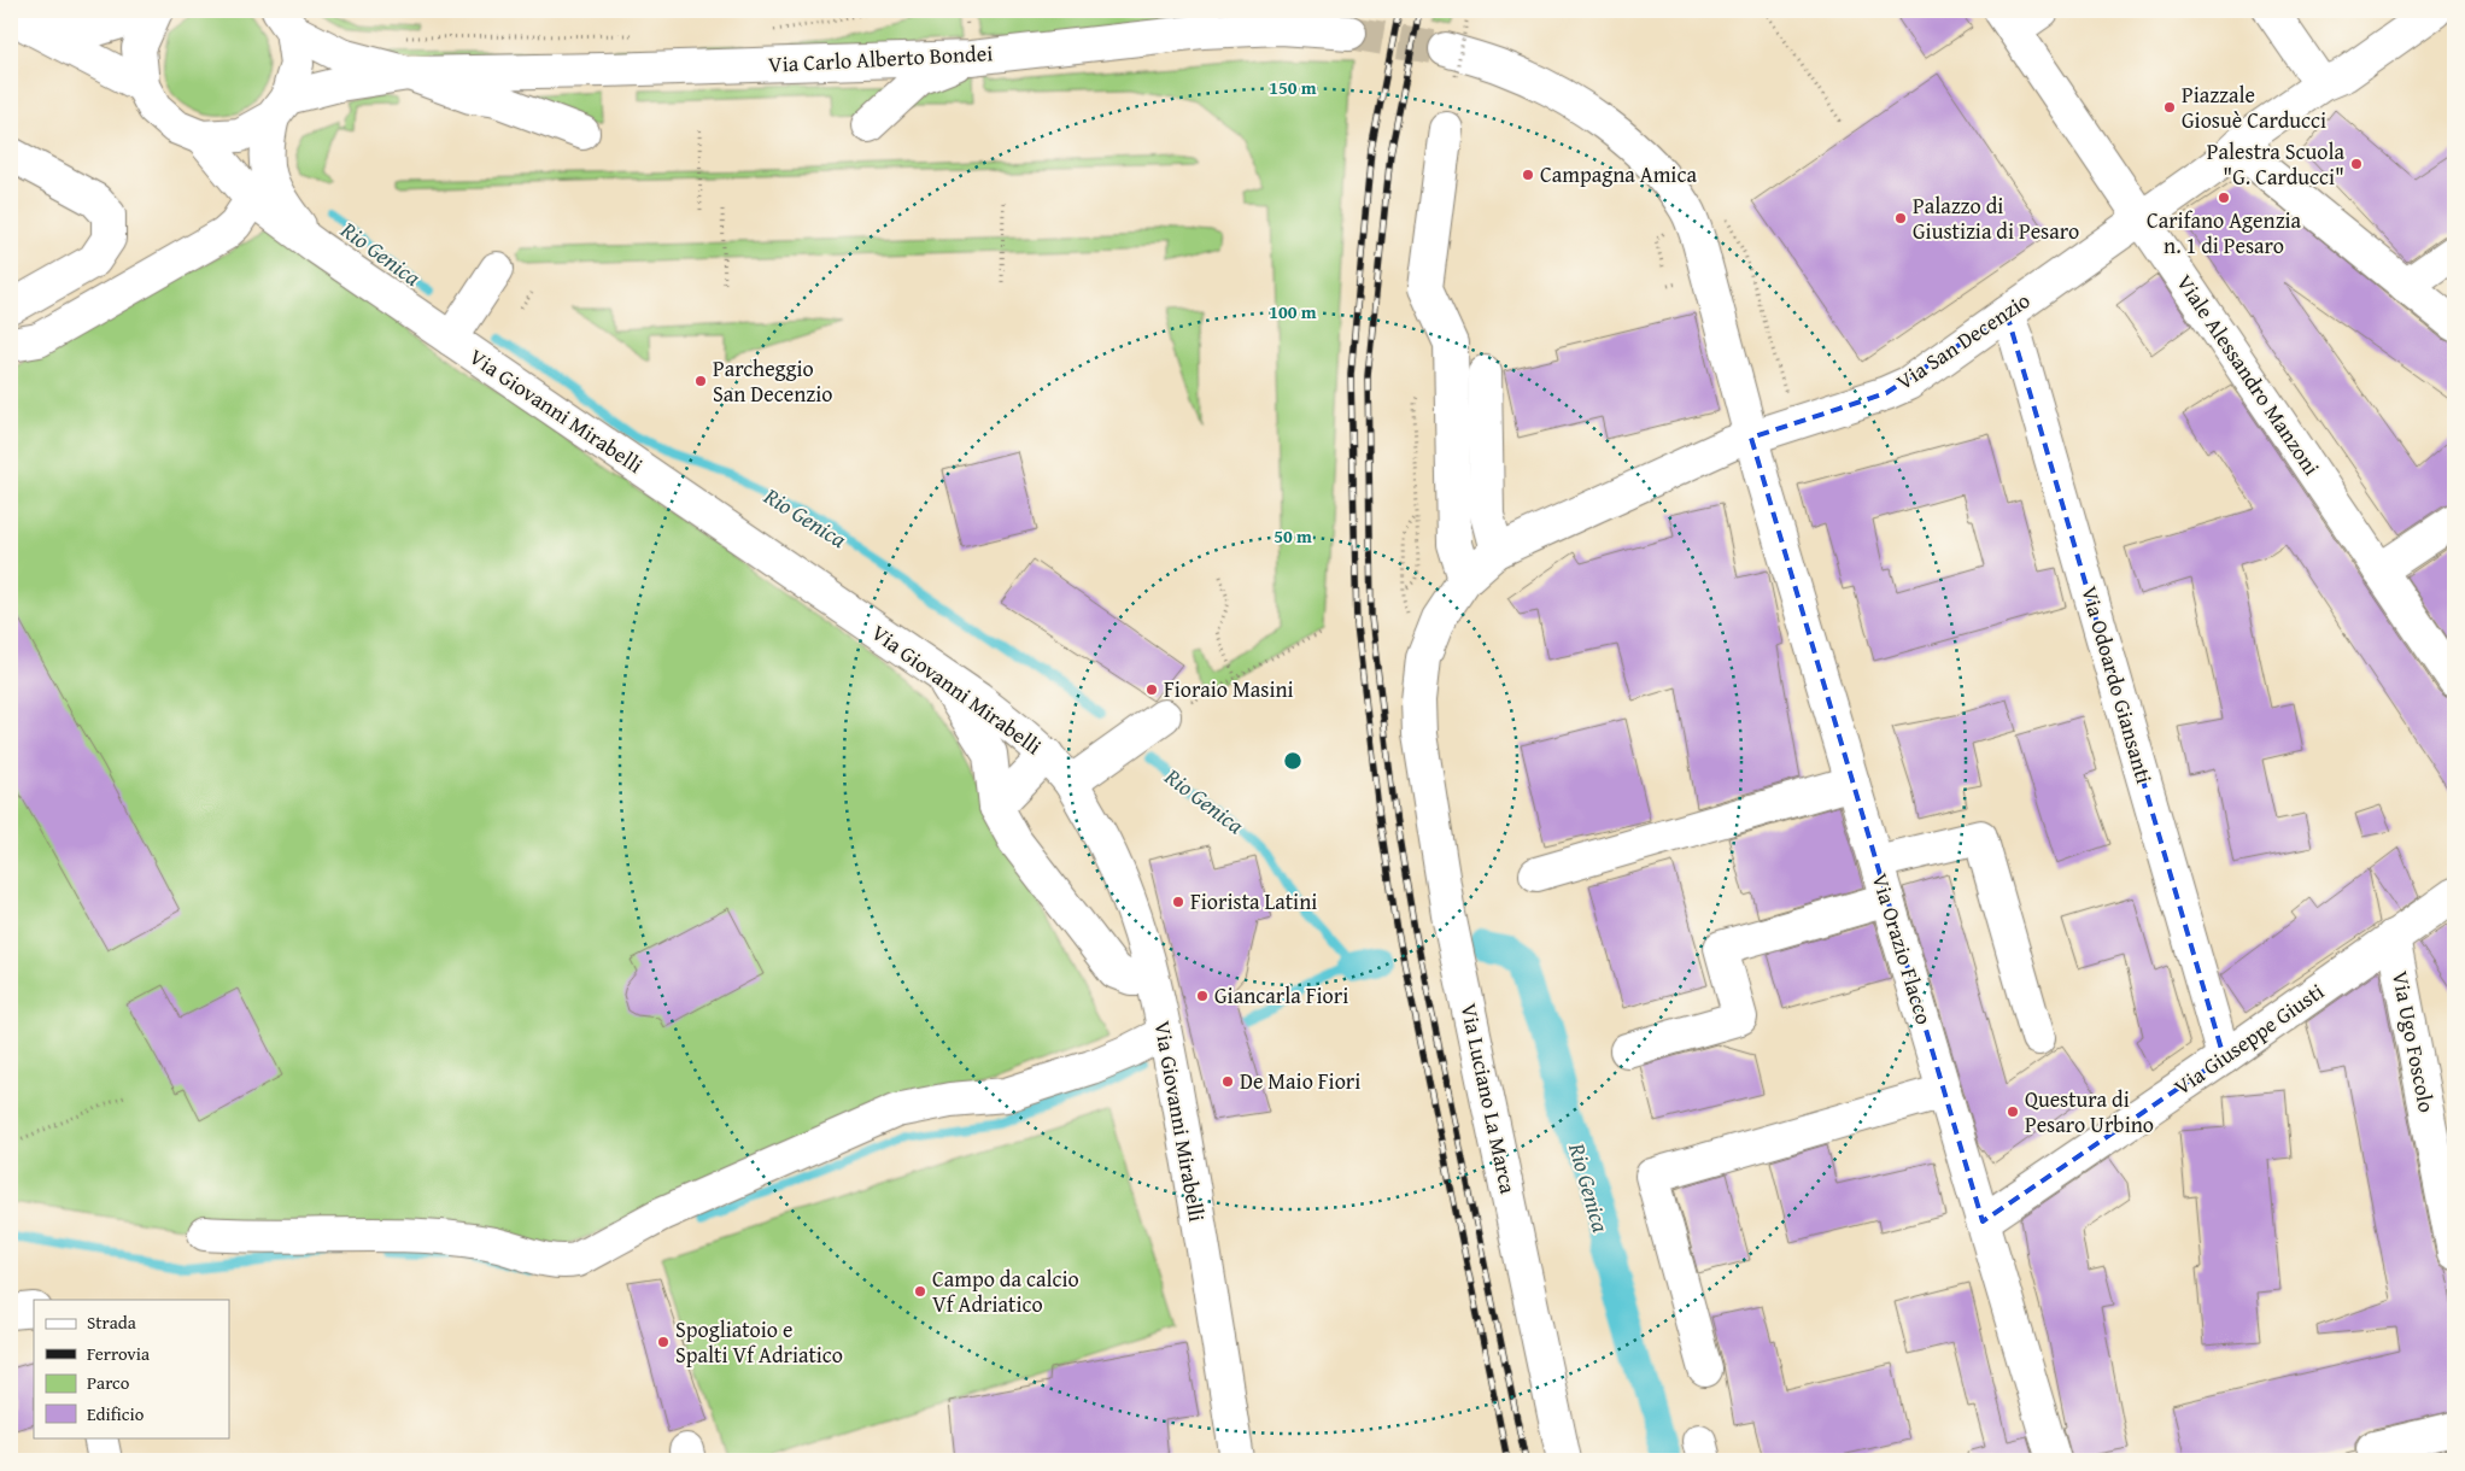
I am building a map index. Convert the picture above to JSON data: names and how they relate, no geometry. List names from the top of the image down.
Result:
{
  "streets": {
    "street": [
      "Via Carlo Alberto Bondei",
      "Via San Decenzio",
      "Viale Alessandro Manzoni",
      "Via Giovanni Mirabelli",
      "Via Odoardo Giansanti",
      "Via Orazio Flacco",
      "Via Giuseppe Giusti",
      "Via Ugo Foscolo",
      "Via Luciano La Marca"
    ]
  },
  "crossings": [
    ["Via Carlo Alberto Bondei", "Via Giovanni Mirabelli"],
    ["Via San Decenzio", "Viale Alessandro Manzoni"],
    ["Via San Decenzio", "Via Odoardo Giansanti"],
    ["Via San Decenzio", "Via Orazio Flacco"],
    ["Via San Decenzio", "Via Luciano La Marca"],
    ["Via Odoardo Giansanti", "Via Giuseppe Giusti"],
    ["Via Orazio Flacco", "Via Giuseppe Giusti"],
    ["Via Giuseppe Giusti", "Via Ugo Foscolo"]
  ],
  "water": ["Rio Genica"],
  "places": [
    "Piazzale Giosuè Carducci",
    "Palestra Scuola \"G. Carducci\"",
    "Campagna Amica",
    "Carifano Agenzia n. 1 di Pesaro",
    "Palazzo di Giustizia di Pesaro",
    "Parcheggio San Decenzio",
    "Fioraio Masini",
    "Fiorista Latini",
    "Giancarla Fiori",
    "De Maio Fiori",
    "Questura di Pesaro Urbino",
    "Campo da calcio Vf Adriatico",
    "Spogliatoio e Spalti Vf Adriatico"
  ],
  "legend": [
    "Strada",
    "Ferrovia",
    "Parco",
    "Edificio"
  ],
  "rings": ["150 m", "100 m", "50 m"]
}
